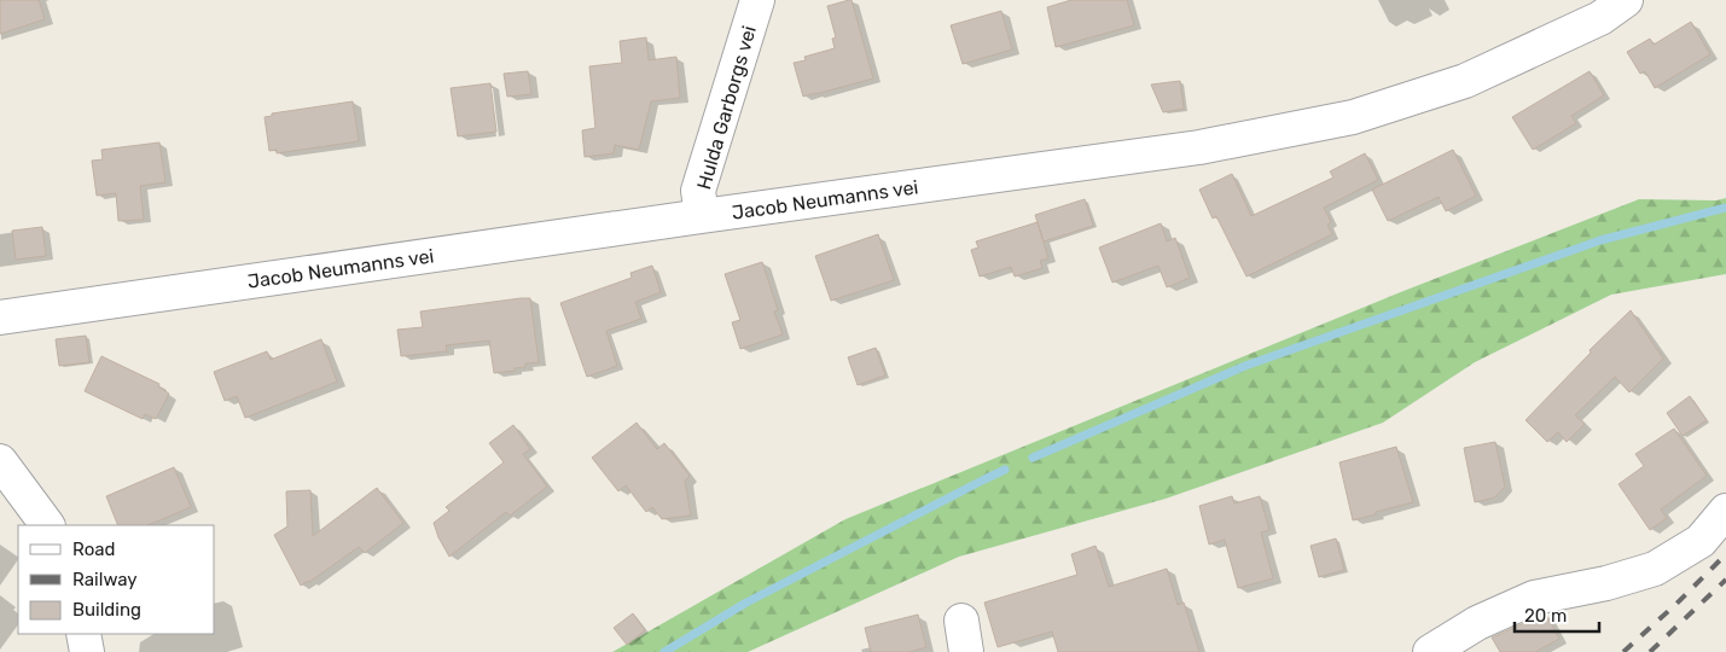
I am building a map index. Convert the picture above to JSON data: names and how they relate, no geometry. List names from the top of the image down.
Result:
{
  "streets": {
    "street": ["Hulda Garborgs vei", "Jacob Neumanns vei"]
  },
  "crossings": [
    ["Hulda Garborgs vei", "Jacob Neumanns vei"]
  ],
  "legend": ["Road", "Railway", "Building"],
  "scale_bar": "20 m"
}
